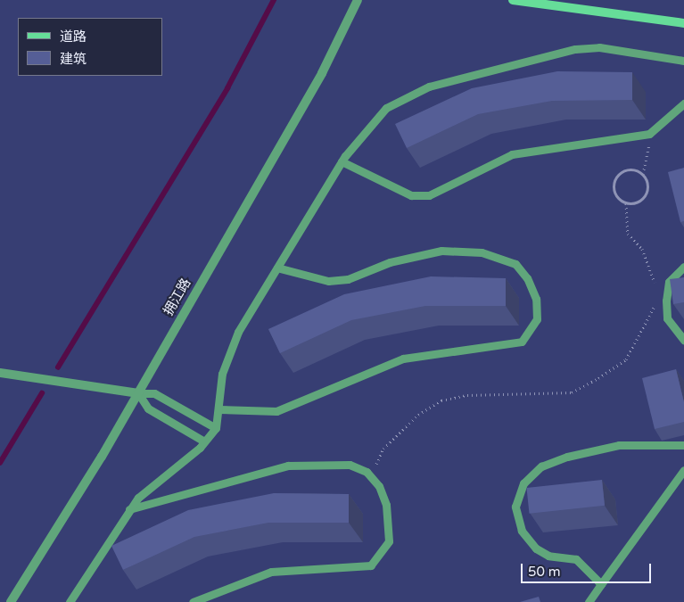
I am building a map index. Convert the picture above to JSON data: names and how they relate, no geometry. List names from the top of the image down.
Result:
{
  "streets": {
    "street": ["拥江路"]
  },
  "legend": ["道路", "建筑"],
  "scale_bar": "50 m"
}
